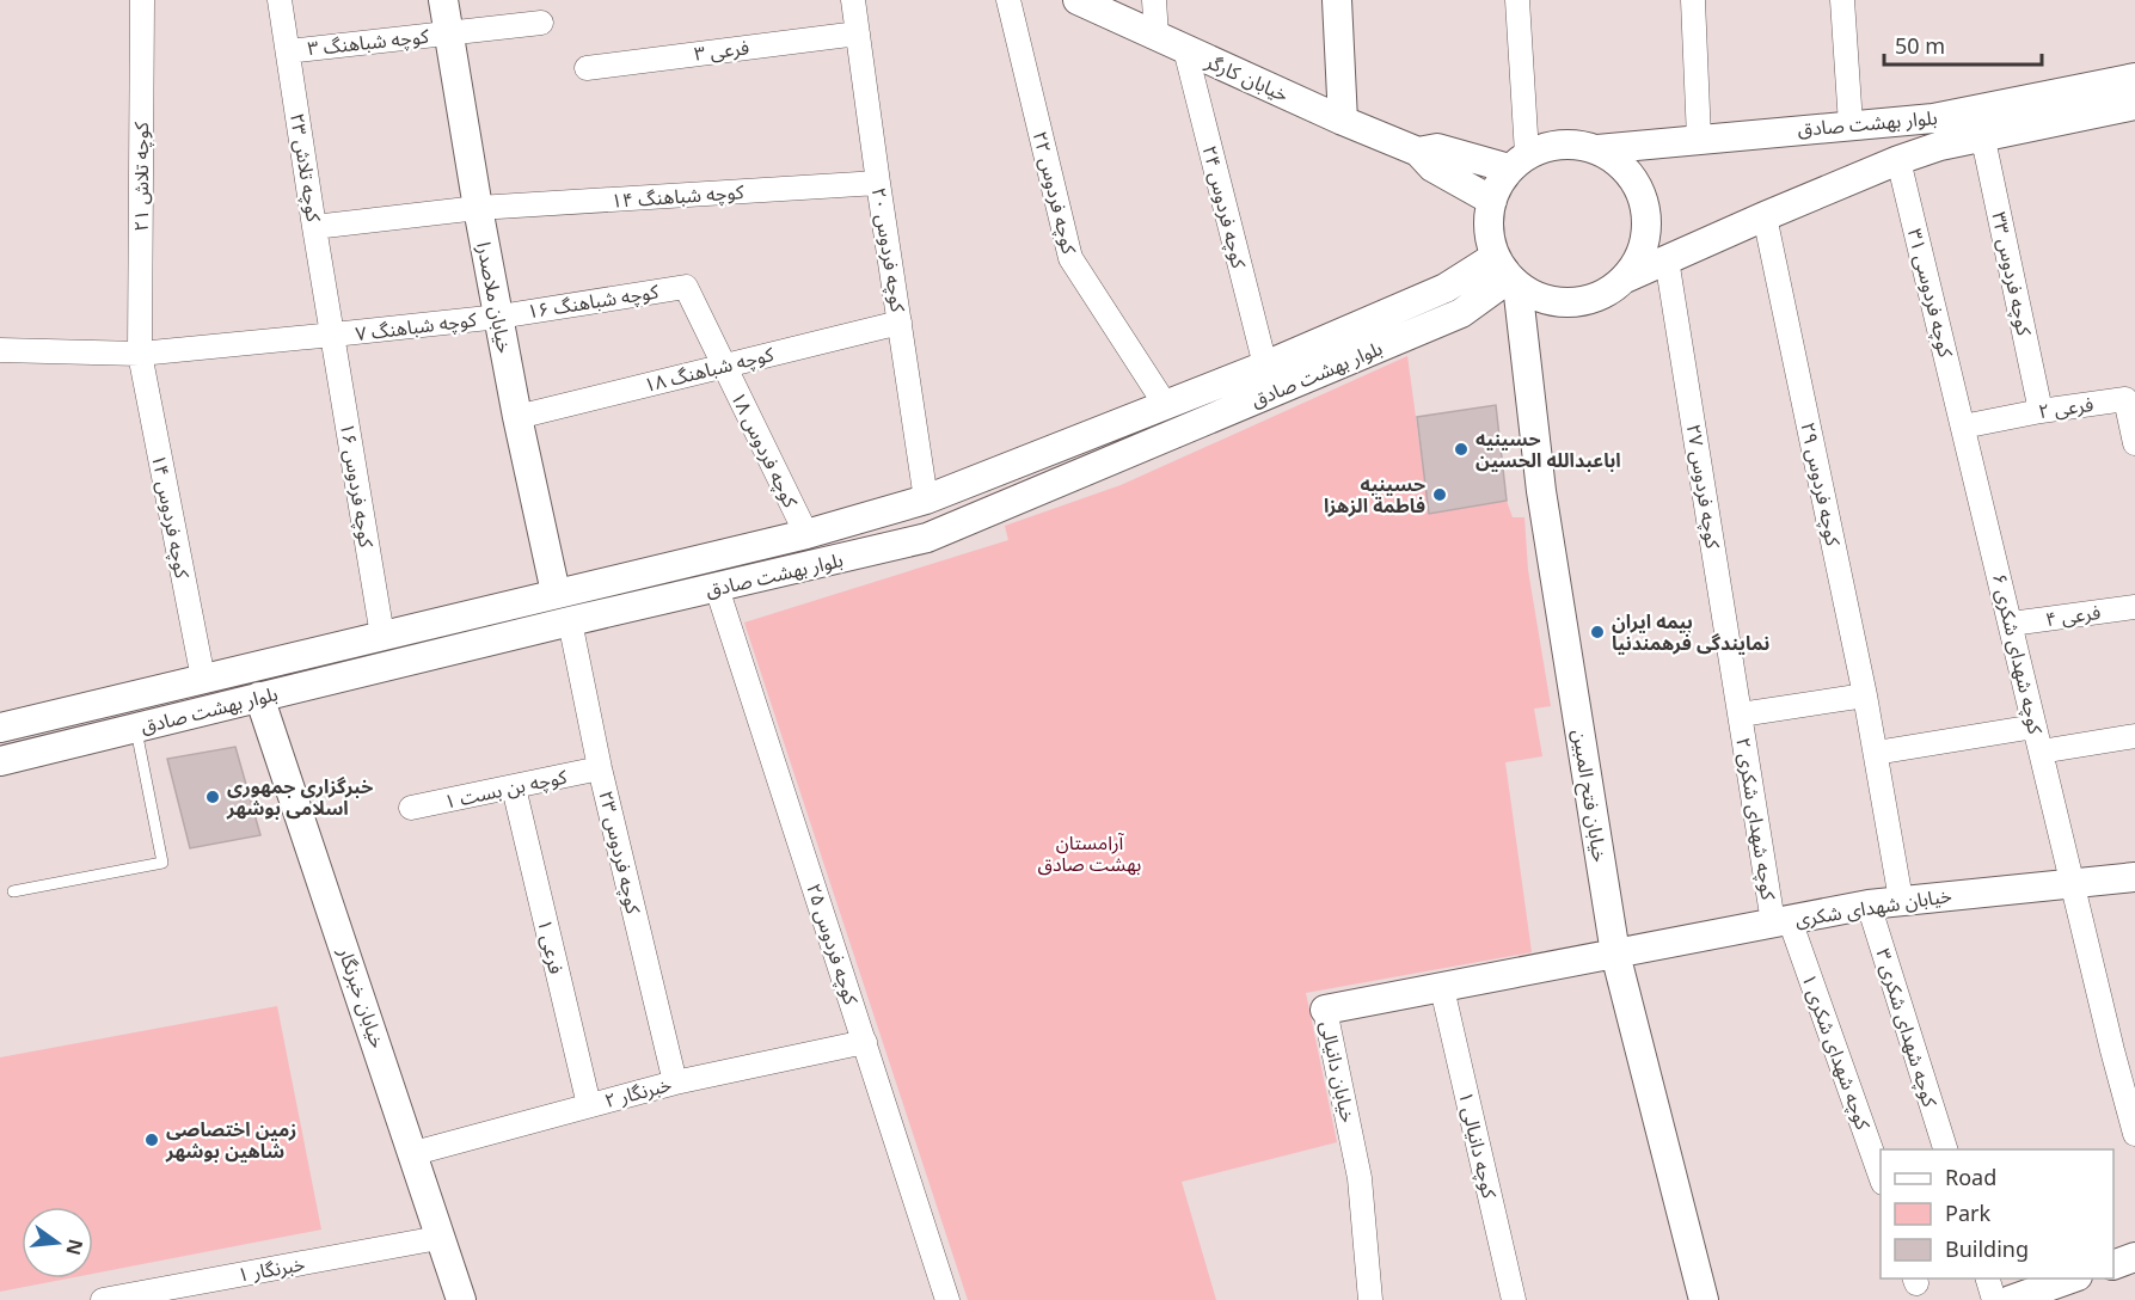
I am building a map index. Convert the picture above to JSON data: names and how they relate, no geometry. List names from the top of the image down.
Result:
{
  "streets": {
    "street": [
      "کوچه شباهنگ ۳",
      "فرعی ۳",
      "خیابان کارگر",
      "بلوار بهشت صادق",
      "کوچه تلاش ۲۳",
      "کوچه تلاش ۲۱",
      "کوچه فردوس ۲۲",
      "کوچه شباهنگ ۱۴",
      "کوچه فردوس ۲۴",
      "کوچه فردوس ۲۰",
      "کوچه فردوس ۳۳",
      "کوچه فردوسی ۳۱",
      "خیابان ملاصدرا",
      "کوچه شباهنگ ۱۶",
      "کوچه شباهنگ ۷",
      "کوچه شباهنگ ۱۸",
      "فرعی ۲",
      "کوچه فردوس ۱۸",
      "کوچه فردوس ۲۹",
      "کوچه فردوس ۱۶",
      "کوچه فردوس ۲۷",
      "کوچه فردوس ۱۴",
      "فرعی ۴",
      "کوچه شهدای شکری ۶",
      "کوچه بن بست ۱",
      "خیابان فتح المبین",
      "کوچه شهدای شکری ۲",
      "کوچه فردوس ۲۳",
      "خیابان شهدای شکری",
      "کوچه فردوس ۲۵",
      "فرعی ۱",
      "خیابان خبرنگار",
      "کوچه شهدای شکری ۳",
      "کوچه شهدای شکری ۱",
      "خیابان دانیالی",
      "خبرنگار ۲",
      "کوچه دانیالی ۱",
      "خبرنگار ۱"
    ]
  },
  "crossings": [
    ["کوچه شباهنگ ۳", "کوچه تلاش ۲۳"],
    ["کوچه شباهنگ ۳", "خیابان ملاصدرا"],
    ["فرعی ۳", "کوچه فردوس ۲۰"],
    ["خیابان کارگر", "بلوار بهشت صادق"],
    ["خیابان کارگر", "کوچه فردوس ۲۴"],
    ["خیابان کارگر", "خیابان فتح المبین"],
    ["بلوار بهشت صادق", "کوچه فردوس ۲۲"],
    ["بلوار بهشت صادق", "کوچه فردوس ۲۴"],
    ["بلوار بهشت صادق", "کوچه فردوس ۲۰"],
    ["بلوار بهشت صادق", "کوچه فردوس ۳۳"],
    ["بلوار بهشت صادق", "کوچه فردوسی ۳۱"],
    ["بلوار بهشت صادق", "خیابان ملاصدرا"],
    ["بلوار بهشت صادق", "کوچه فردوس ۱۸"],
    ["بلوار بهشت صادق", "کوچه فردوس ۲۹"],
    ["بلوار بهشت صادق", "کوچه فردوس ۱۶"],
    ["بلوار بهشت صادق", "کوچه فردوس ۲۷"],
    ["بلوار بهشت صادق", "کوچه فردوس ۱۴"],
    ["بلوار بهشت صادق", "خیابان فتح المبین"],
    ["بلوار بهشت صادق", "کوچه فردوس ۲۳"],
    ["بلوار بهشت صادق", "کوچه فردوس ۲۵"],
    ["بلوار بهشت صادق", "خیابان خبرنگار"],
    ["کوچه تلاش ۲۳", "کوچه شباهنگ ۱۴"],
    ["کوچه تلاش ۲۳", "کوچه شباهنگ ۷"],
    ["کوچه تلاش ۲۳", "کوچه فردوس ۱۶"],
    ["کوچه تلاش ۲۱", "کوچه شباهنگ ۷"],
    ["کوچه تلاش ۲۱", "کوچه فردوس ۱۴"],
    ["کوچه شباهنگ ۱۴", "کوچه فردوس ۲۰"],
    ["کوچه شباهنگ ۱۴", "خیابان ملاصدرا"],
    ["کوچه فردوس ۲۰", "کوچه شباهنگ ۱۸"],
    ["کوچه فردوس ۳۳", "فرعی ۲"],
    ["کوچه فردوسی ۳۱", "فرعی ۲"],
    ["کوچه فردوسی ۳۱", "کوچه شهدای شکری ۶"],
    ["خیابان ملاصدرا", "کوچه شباهنگ ۱۶"],
    ["خیابان ملاصدرا", "کوچه شباهنگ ۷"],
    ["خیابان ملاصدرا", "کوچه شباهنگ ۱۸"],
    ["کوچه شباهنگ ۱۶", "کوچه شباهنگ ۷"],
    ["کوچه شباهنگ ۱۶", "کوچه فردوس ۱۸"],
    ["کوچه شباهنگ ۷", "کوچه فردوس ۱۶"],
    ["کوچه شباهنگ ۷", "کوچه فردوس ۱۴"],
    ["کوچه شباهنگ ۱۸", "کوچه فردوس ۱۸"],
    ["فرعی ۲", "کوچه شهدای شکری ۶"],
    ["کوچه فردوس ۲۹", "خیابان شهدای شکری"],
    ["کوچه فردوس ۲۷", "کوچه شهدای شکری ۲"],
    ["فرعی ۴", "کوچه شهدای شکری ۶"],
    ["کوچه شهدای شکری ۶", "خیابان شهدای شکری"],
    ["کوچه بن بست ۱", "کوچه فردوس ۲۳"],
    ["کوچه بن بست ۱", "فرعی ۱"],
    ["خیابان فتح المبین", "خیابان شهدای شکری"],
    ["خیابان فتح المبین", "خیابان دانیالی"],
    ["کوچه شهدای شکری ۲", "خیابان شهدای شکری"],
    ["کوچه شهدای شکری ۲", "کوچه شهدای شکری ۱"],
    ["کوچه فردوس ۲۳", "خبرنگار ۲"],
    ["خیابان شهدای شکری", "کوچه شهدای شکری ۳"],
    ["خیابان شهدای شکری", "کوچه شهدای شکری ۱"],
    ["خیابان شهدای شکری", "خیابان دانیالی"],
    ["کوچه فردوس ۲۵", "خبرنگار ۲"],
    ["فرعی ۱", "خبرنگار ۲"],
    ["خیابان خبرنگار", "خبرنگار ۲"],
    ["خیابان خبرنگار", "خبرنگار ۱"],
    ["خیابان دانیالی", "کوچه دانیالی ۱"]
  ],
  "parks": ["آرامستان بهشت صادق"],
  "places": [
    "حسینیه اباعبدالله الحسین",
    "حسینیه فاطمة الزهزا",
    "بیمه ایران نمایندگی فرهمندنیا",
    "خبرگزاری جمهوری اسلامی بوشهر",
    "زمین اختصاصی شاهین بوشهر"
  ],
  "legend": ["Road", "Park", "Building"],
  "scale_bar": "50 m",
  "north": "right"
}
